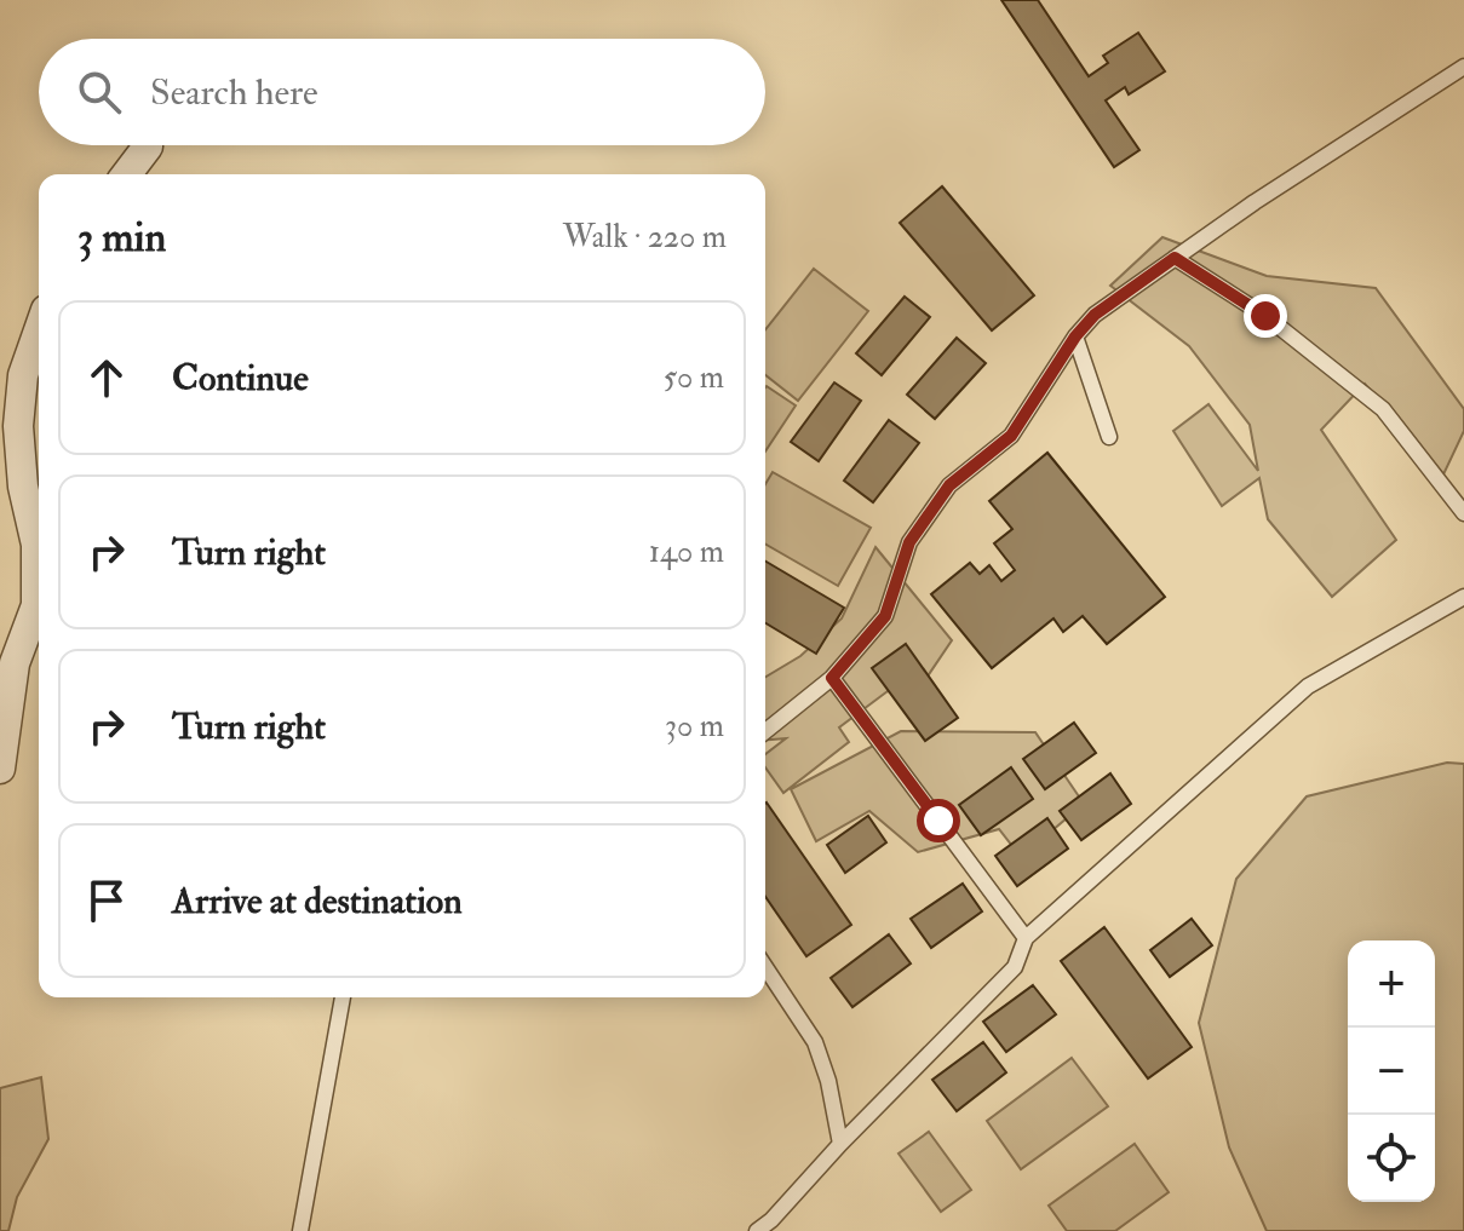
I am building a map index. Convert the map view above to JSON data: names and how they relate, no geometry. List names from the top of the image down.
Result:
{
  "page": {
    "search": "Search here",
    "heading": ["3 min", "Walk · 220 m"],
    "list": [
      ["Continue", "50 m"],
      ["Turn right", "140 m"],
      ["Turn right", "30 m"],
      "Arrive at destination"
    ],
    "map_buttons": ["+", "−"]
  }
}
